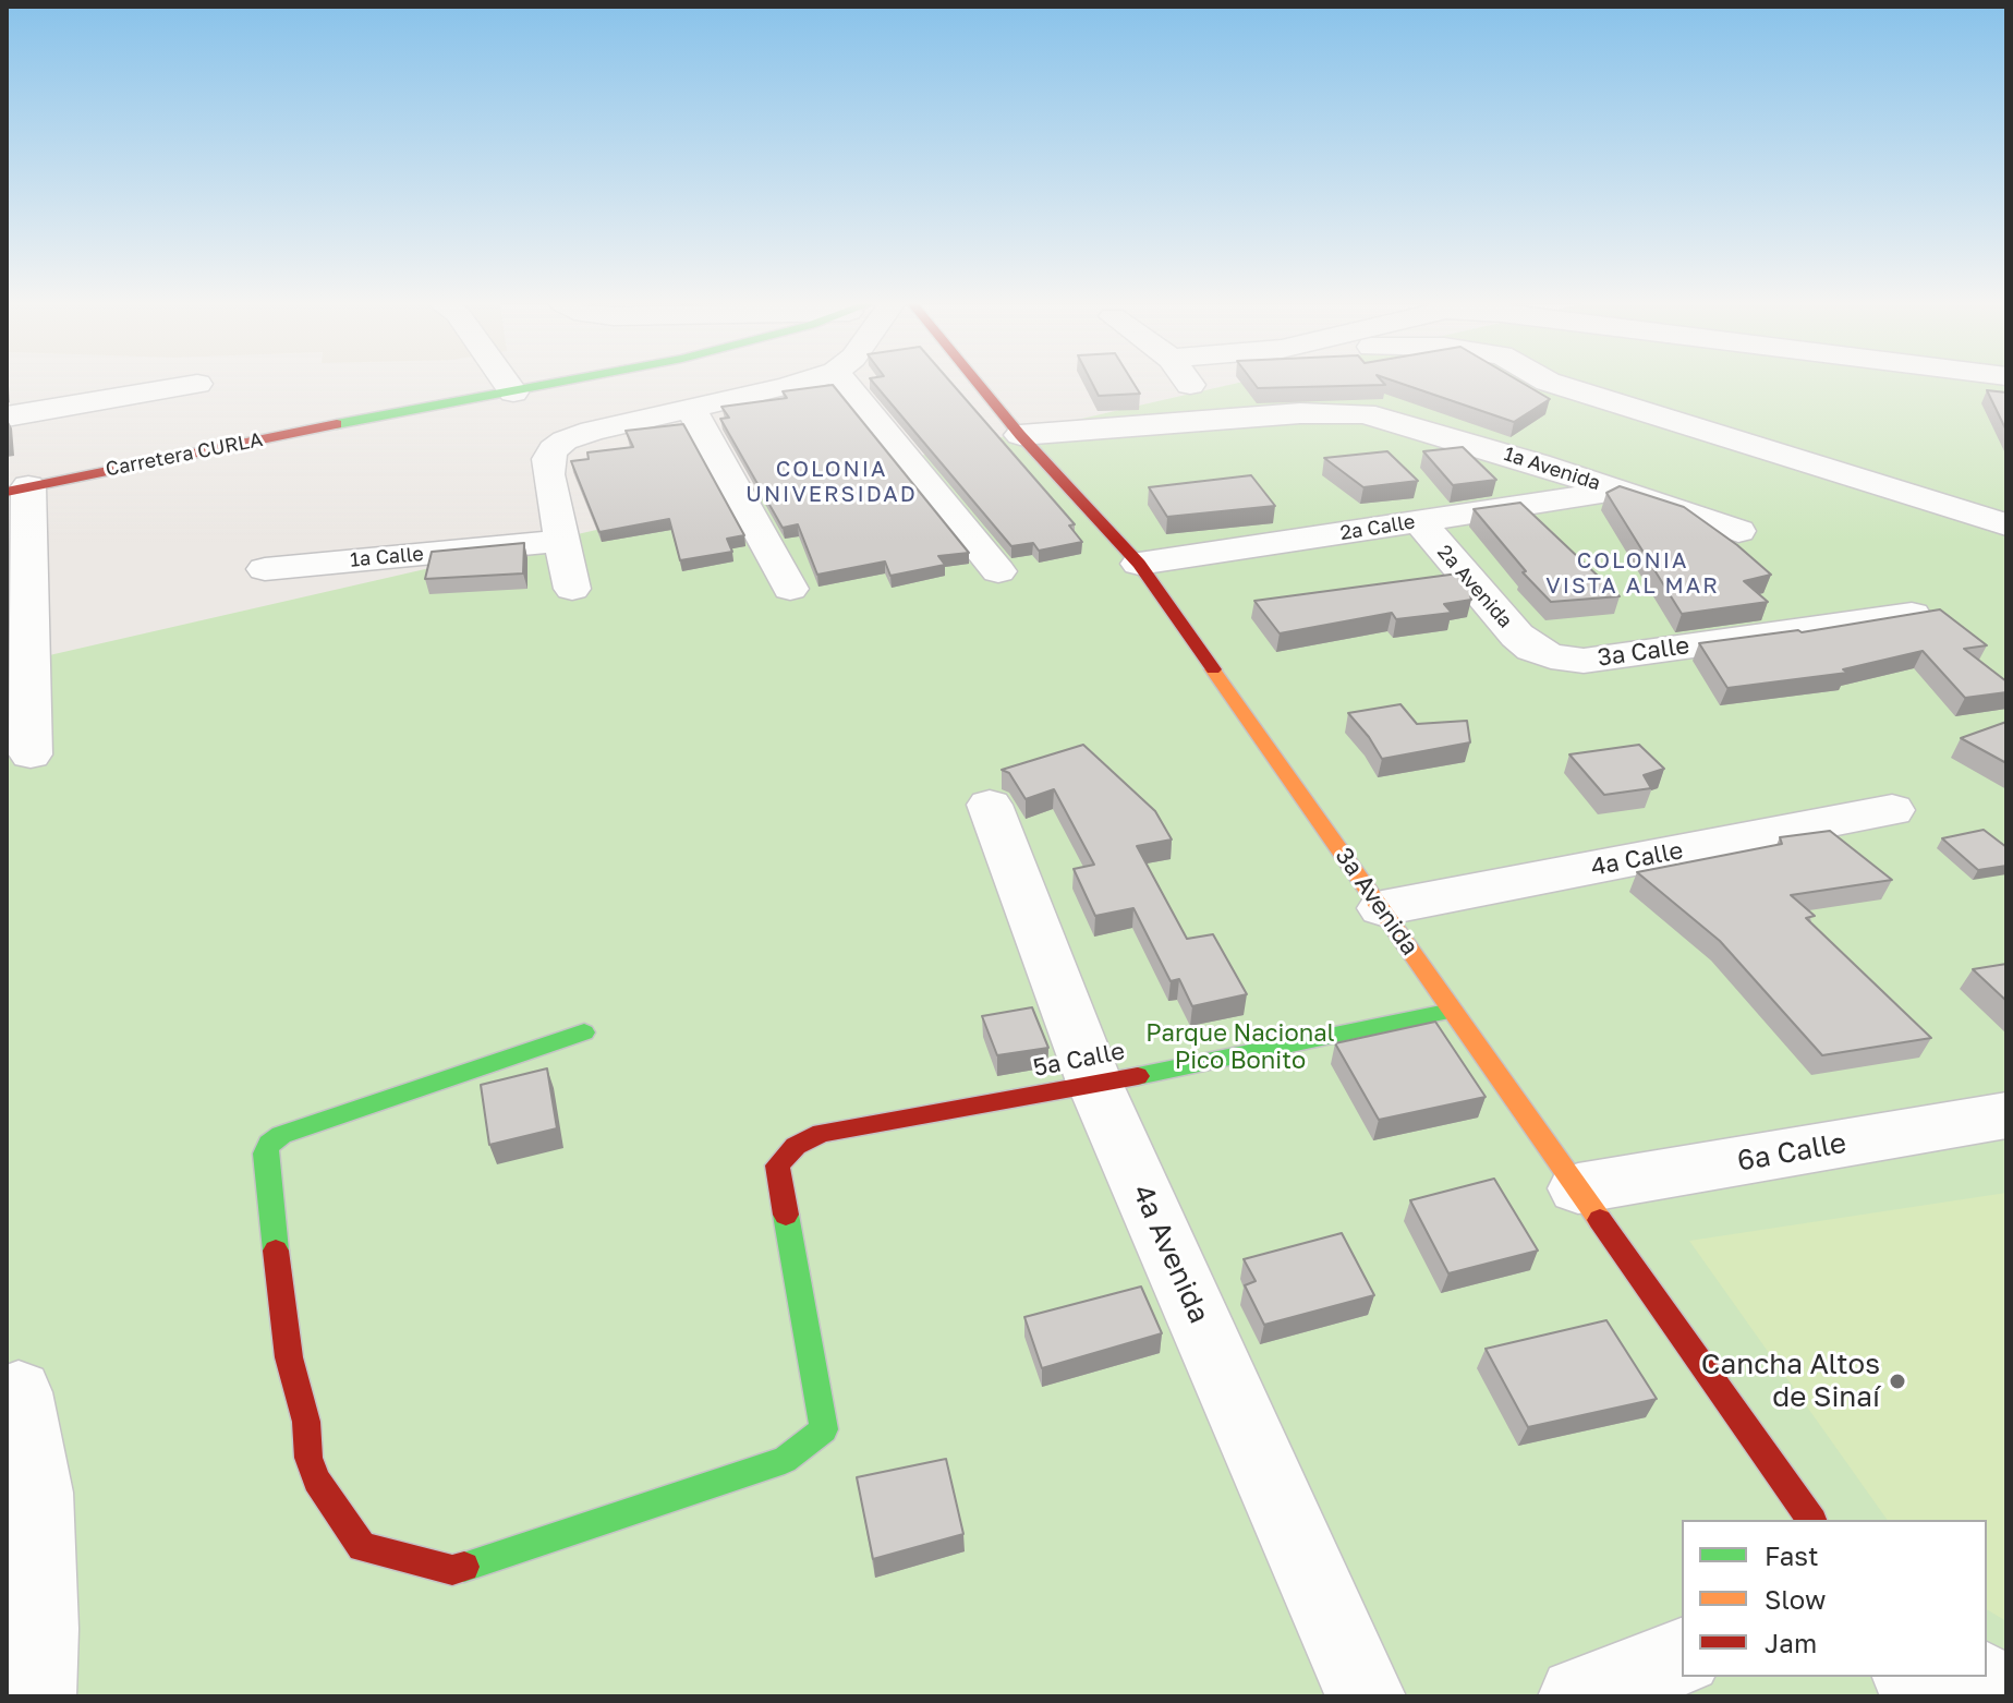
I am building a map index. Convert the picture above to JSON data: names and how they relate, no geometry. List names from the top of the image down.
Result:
{
  "streets": {
    "street": [
      "Carretera CURLA",
      "1a Avenida",
      "2a Calle",
      "1a Calle",
      "2a Avenida",
      "3a Calle",
      "4a Calle",
      "3a Avenida",
      "5a Calle",
      "6a Calle",
      "4a Avenida"
    ]
  },
  "crossings": [
    ["1a Avenida", "2a Calle"],
    ["2a Calle", "2a Avenida"],
    ["2a Calle", "3a Avenida"],
    ["2a Avenida", "3a Calle"],
    ["4a Calle", "3a Avenida"],
    ["3a Avenida", "5a Calle"],
    ["3a Avenida", "6a Calle"],
    ["5a Calle", "4a Avenida"]
  ],
  "districts": ["COLONIA UNIVERSIDAD", "COLONIA VISTA AL MAR"],
  "parks": ["Parque Nacional Pico Bonito"],
  "places": ["Cancha Altos de Sinaí"],
  "legend": ["Fast", "Slow", "Jam"]
}
